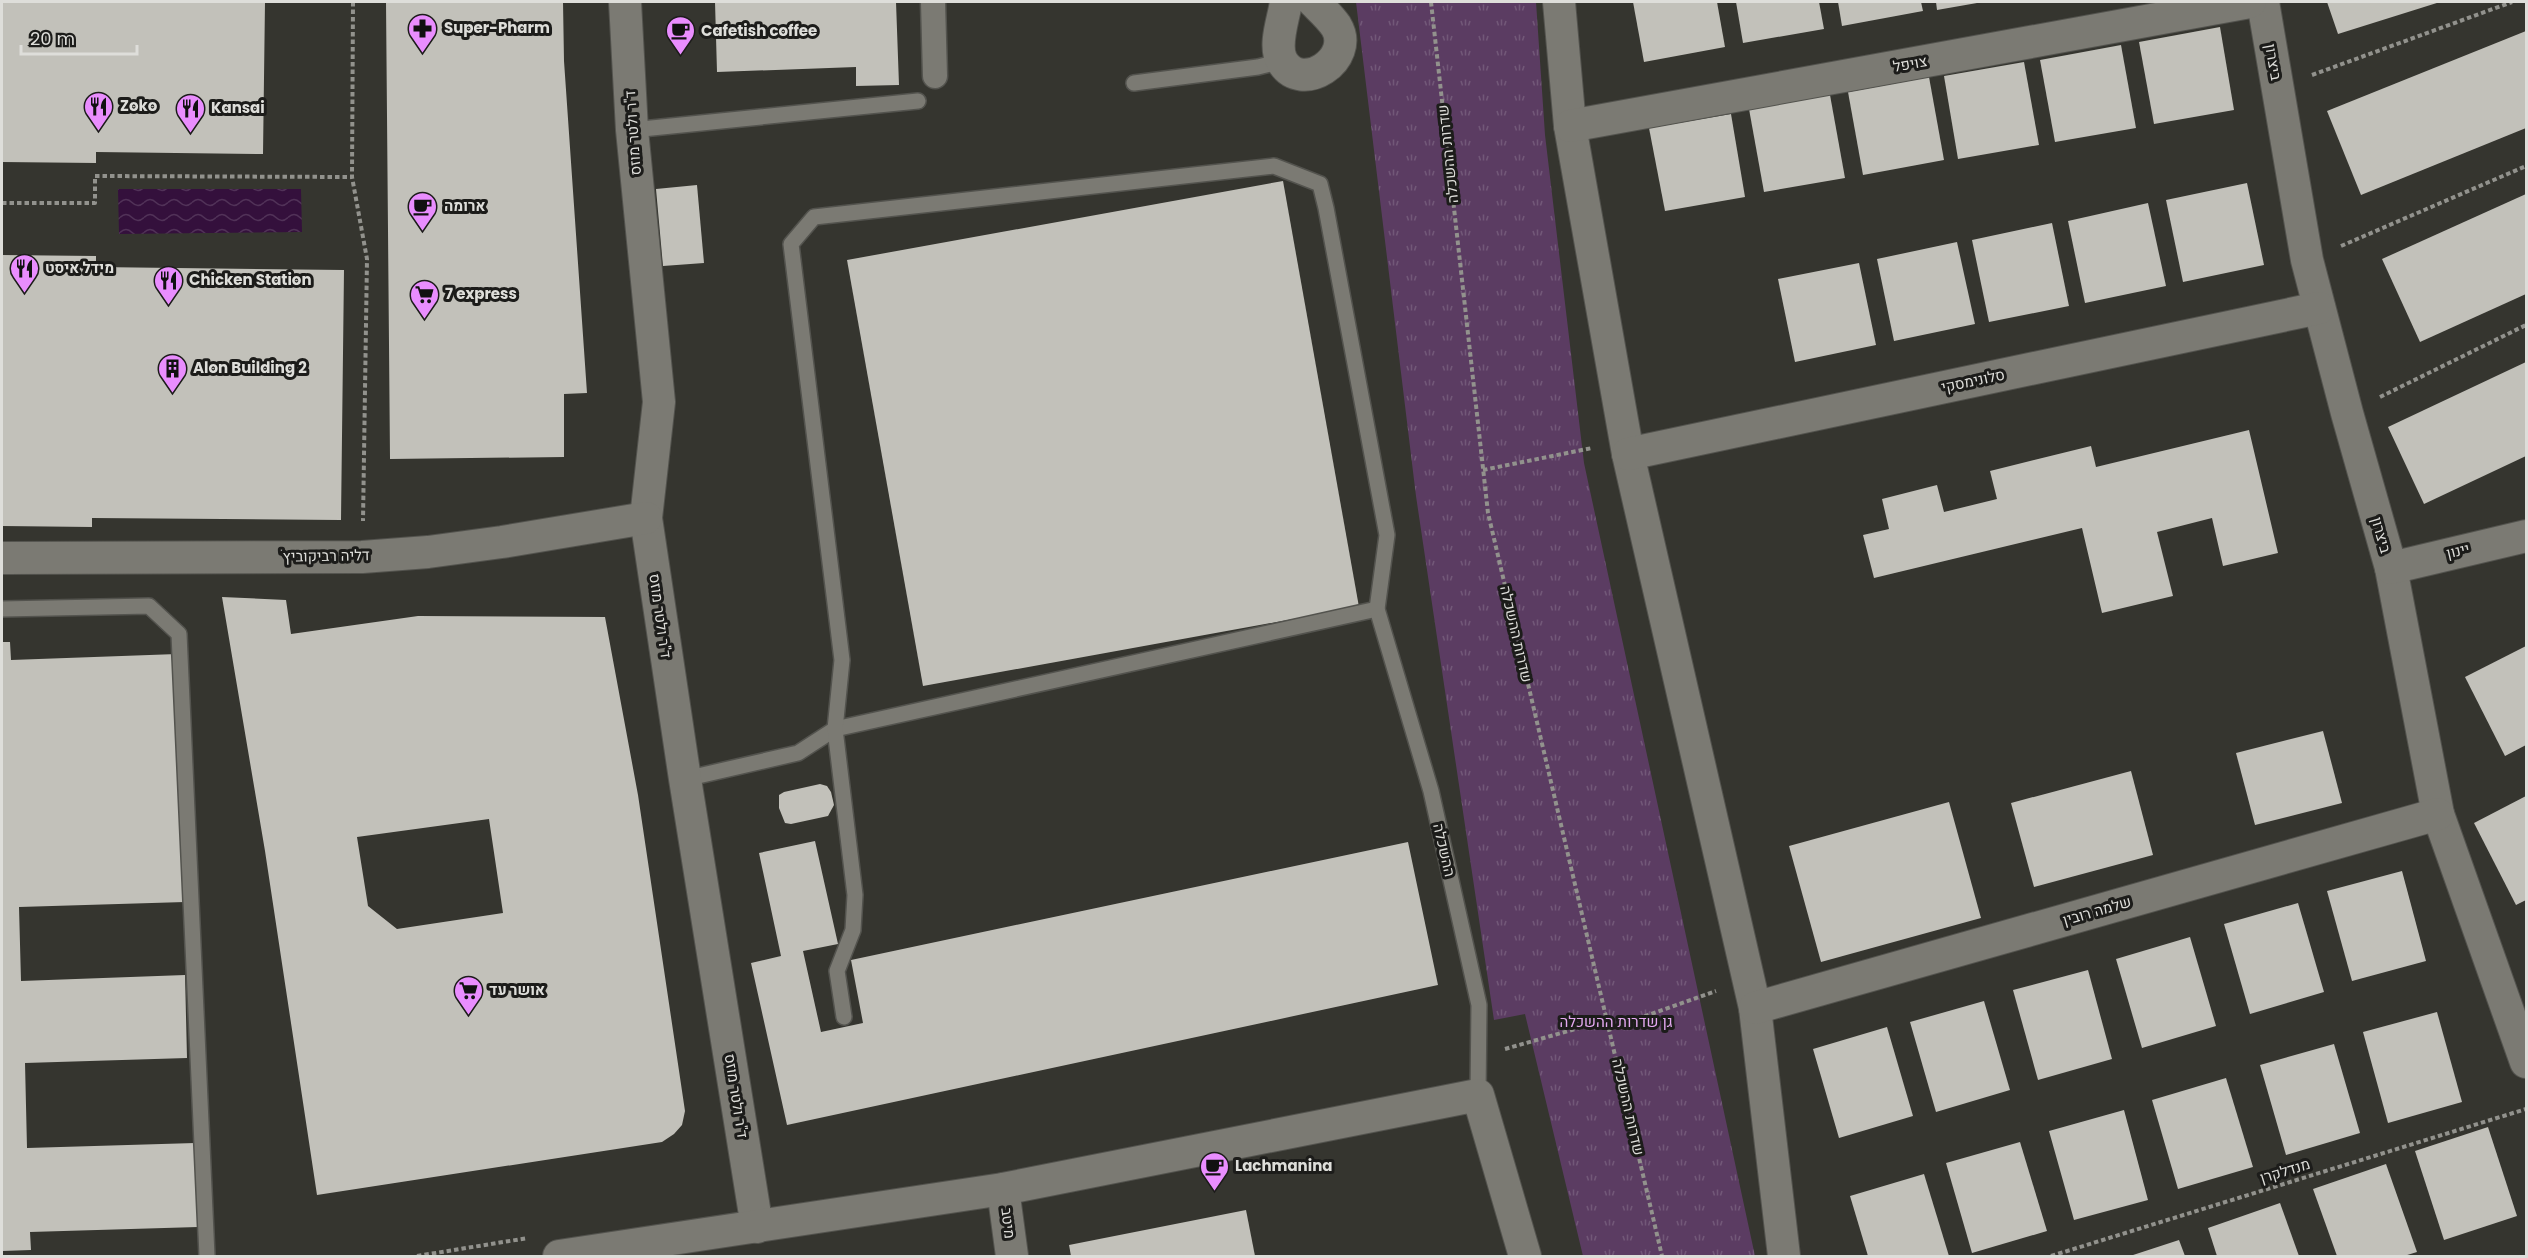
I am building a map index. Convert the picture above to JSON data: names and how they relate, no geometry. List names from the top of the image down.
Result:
{
  "streets": {
    "street": [
      "ביצרון",
      "צויפל",
      "ד\"ר ולטר מוזס",
      "סלונימסקי",
      "יינון",
      "'דליה רביקוביץ",
      "שלמה רובין",
      "מיטב"
    ],
    "lane": ["ההשכלה"],
    "path": ["שדרות ההשכלה", "מנדלקרן"]
  },
  "crossings": [
    ["ביצרון", "סלונימסקי"],
    ["ביצרון", "יינון"],
    ["ביצרון", "שלמה רובין"],
    ["ד\"ר ולטר מוזס", "'דליה רביקוביץ"]
  ],
  "parks": ["גן שדרות ההשכלה"],
  "places": {
    "pharmacy": ["Super-Pharm"],
    "cafe": ["Cafetish coffee", "ארומה", "Lachmanina"],
    "restaurant": [
      "Zoko",
      "Kansai",
      "מידל איסט",
      "Chicken Station"
    ],
    "supermarket": ["7 express", "אושר עד"],
    "building": ["Alon Building 2"]
  },
  "scale_bar": "20 m"
}
